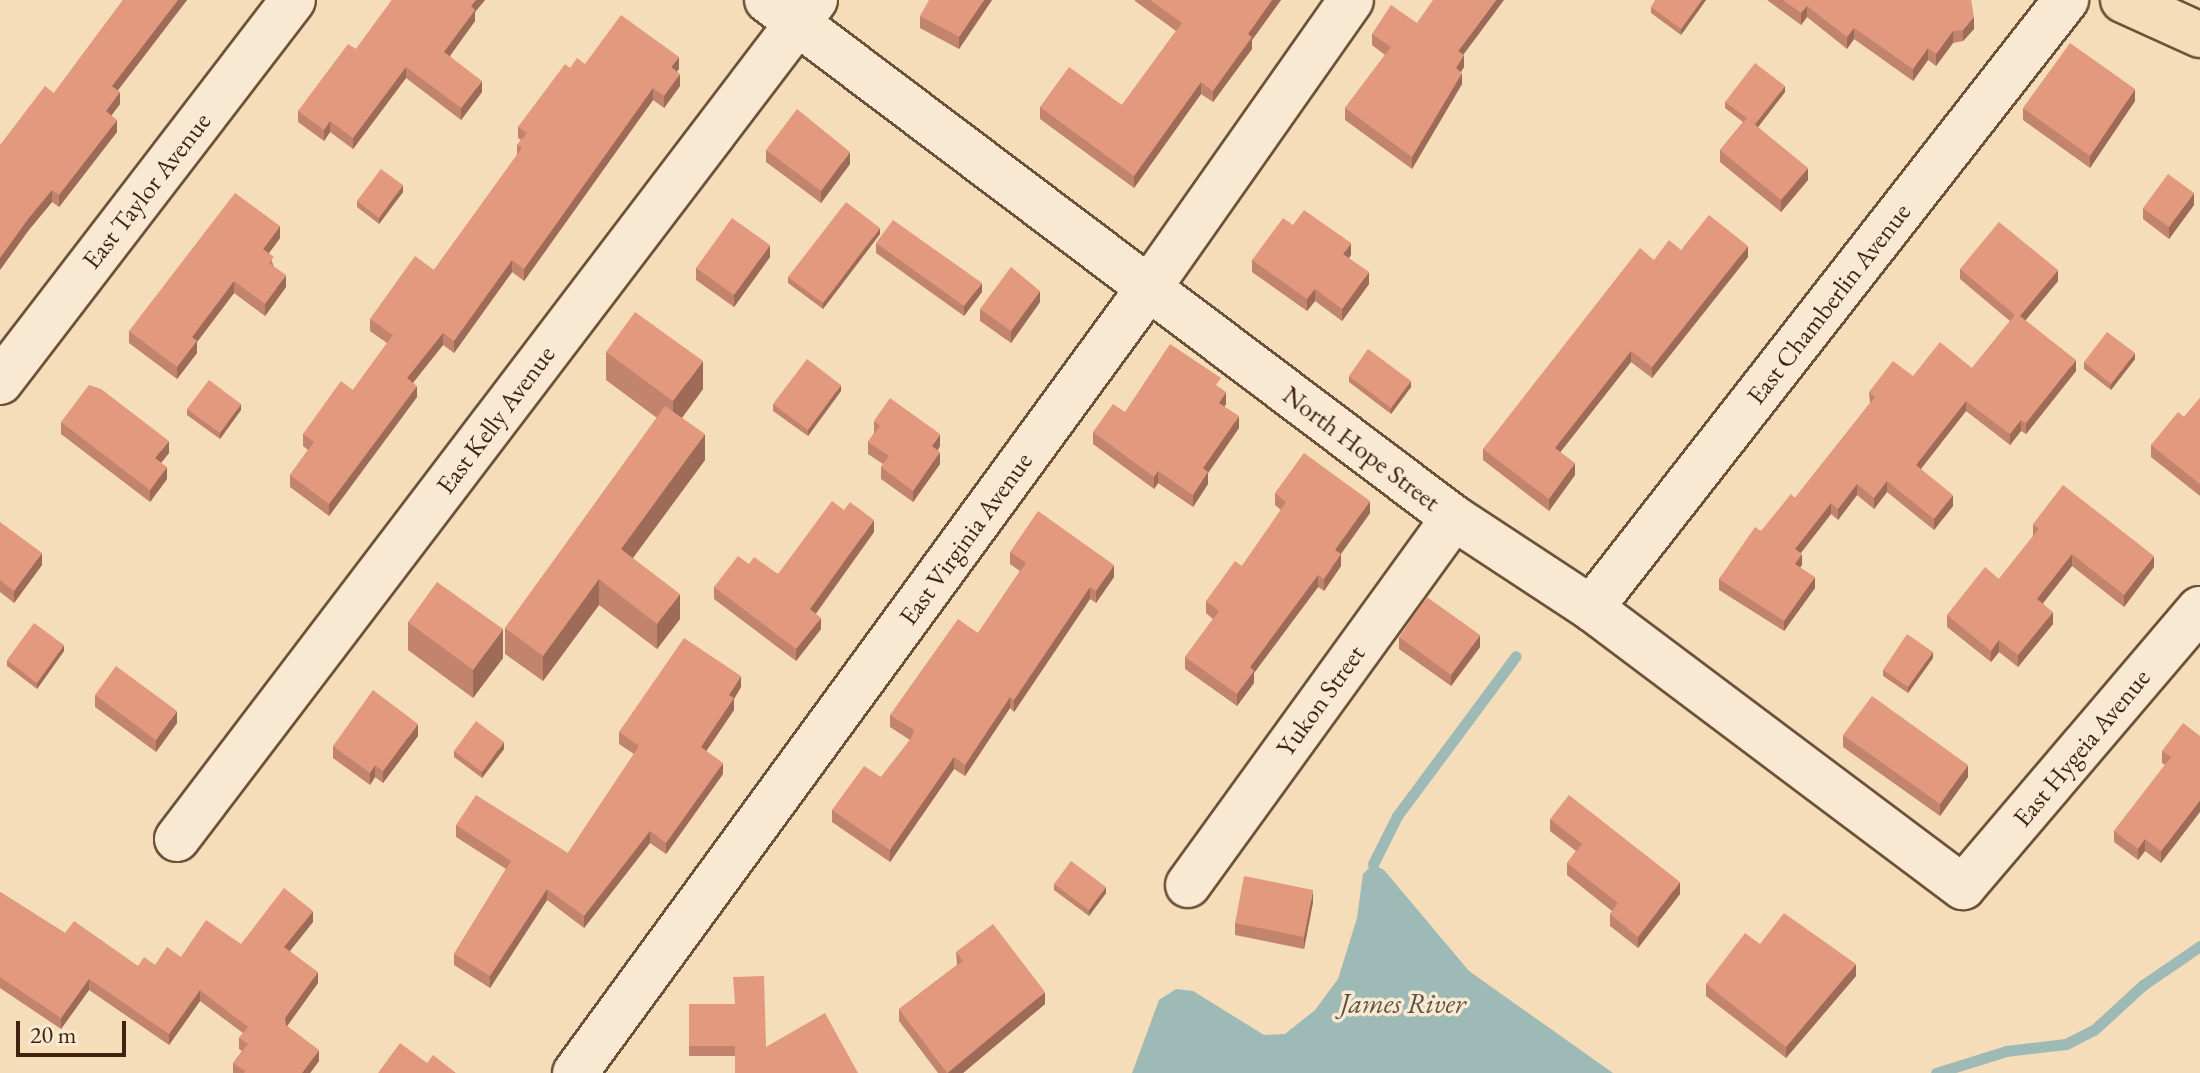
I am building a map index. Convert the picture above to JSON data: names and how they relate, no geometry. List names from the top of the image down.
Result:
{
  "streets": {
    "street": [
      "East Taylor Avenue",
      "East Chamberlin Avenue",
      "East Kelly Avenue",
      "North Hope Street",
      "East Virginia Avenue",
      "Yukon Street",
      "East Hygeia Avenue"
    ]
  },
  "crossings": [
    ["East Chamberlin Avenue", "North Hope Street"],
    ["East Kelly Avenue", "North Hope Street"],
    ["North Hope Street", "East Virginia Avenue"],
    ["North Hope Street", "Yukon Street"],
    ["North Hope Street", "East Hygeia Avenue"]
  ],
  "water": ["James River"],
  "scale_bar": "20 m"
}
